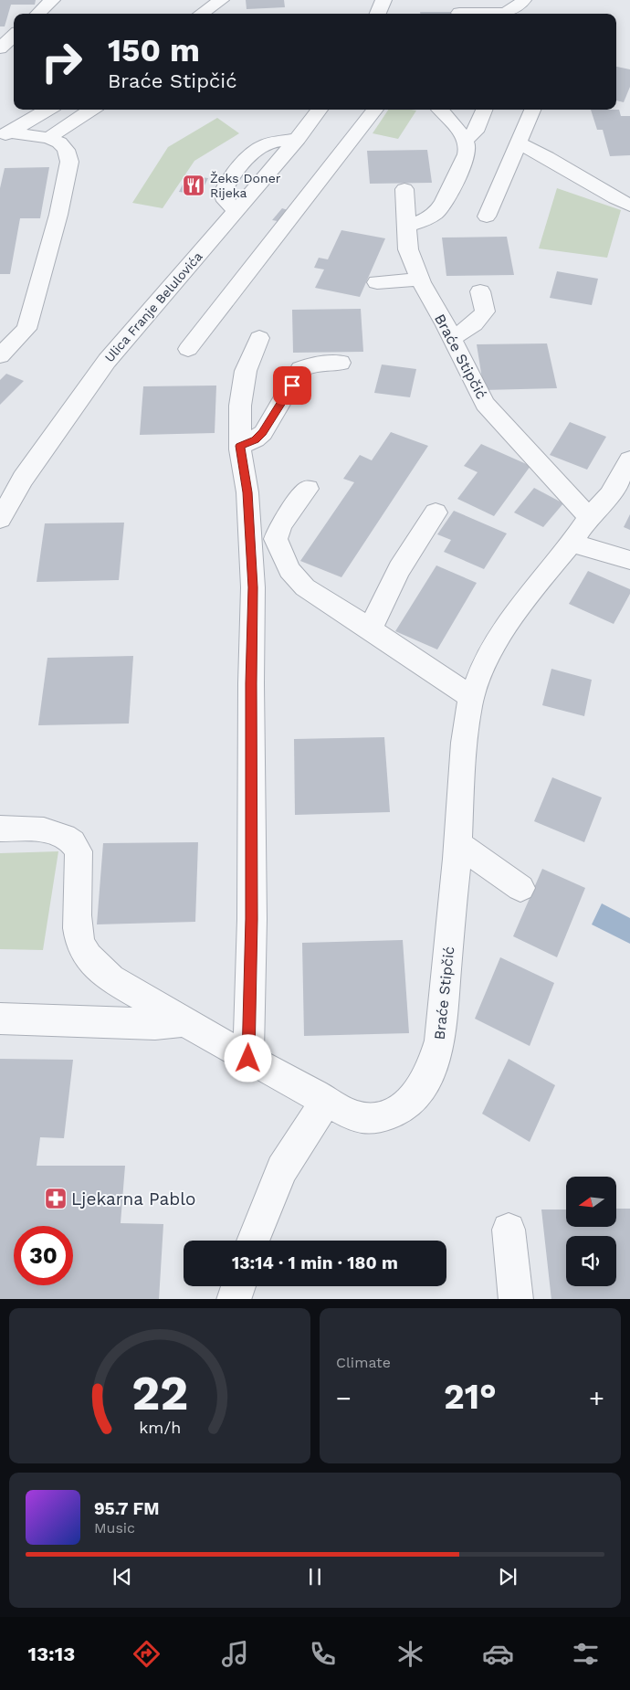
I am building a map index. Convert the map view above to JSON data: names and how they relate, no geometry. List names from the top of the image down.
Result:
{
  "streets": {
    "street": ["Ulica Franje Belulovića", "Braće Stipčić"]
  },
  "places": {
    "restaurant": ["Žeks Doner Rijeka"],
    "pharmacy": ["Ljekarna Pablo"]
  },
  "north": "left",
  "page": {
    "turn": ["150 m", "Braće Stipčić"],
    "limit": "30",
    "trip": "13:14 · 1 min · 180 m",
    "tile": "Climate",
    "heat": ["−", "21°", "+"],
    "song": ["95.7 FM", "Music"],
    "tabs": "13:13",
    "gauge": ["22", "km/h"]
  }
}
